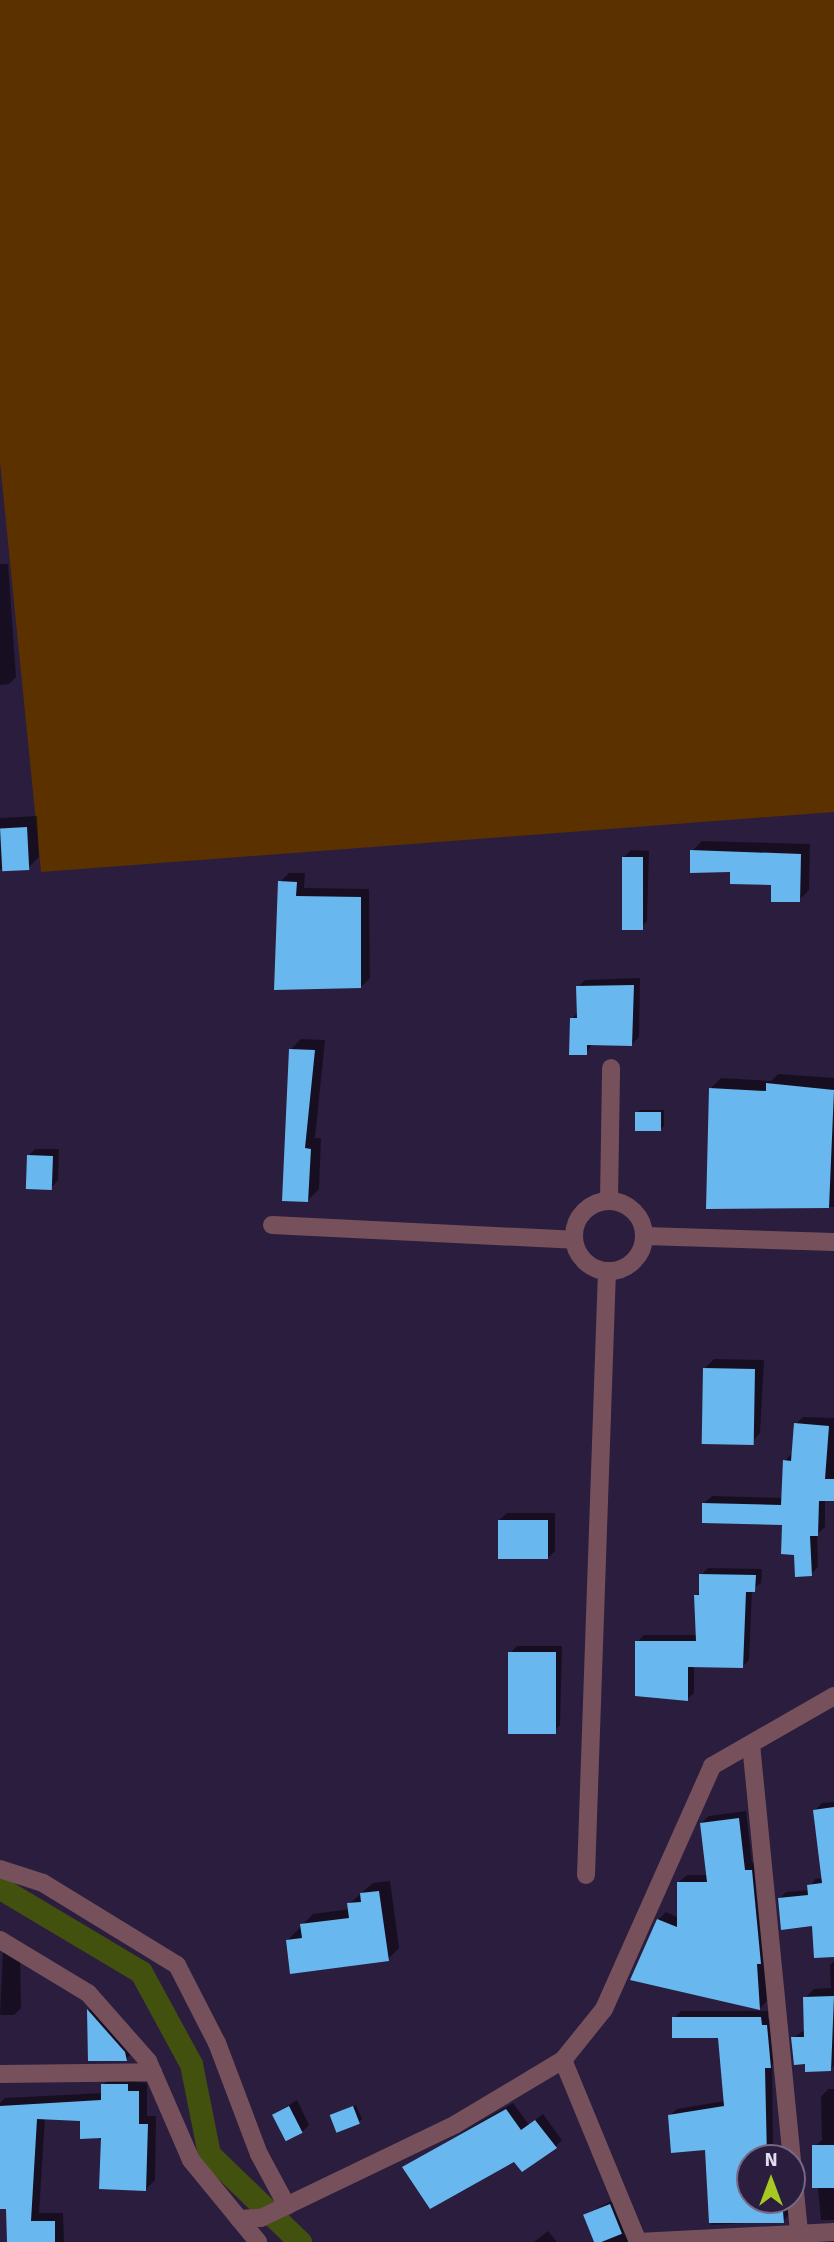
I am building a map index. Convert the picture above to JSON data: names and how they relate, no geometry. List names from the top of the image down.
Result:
{
  "north": "top"
}
